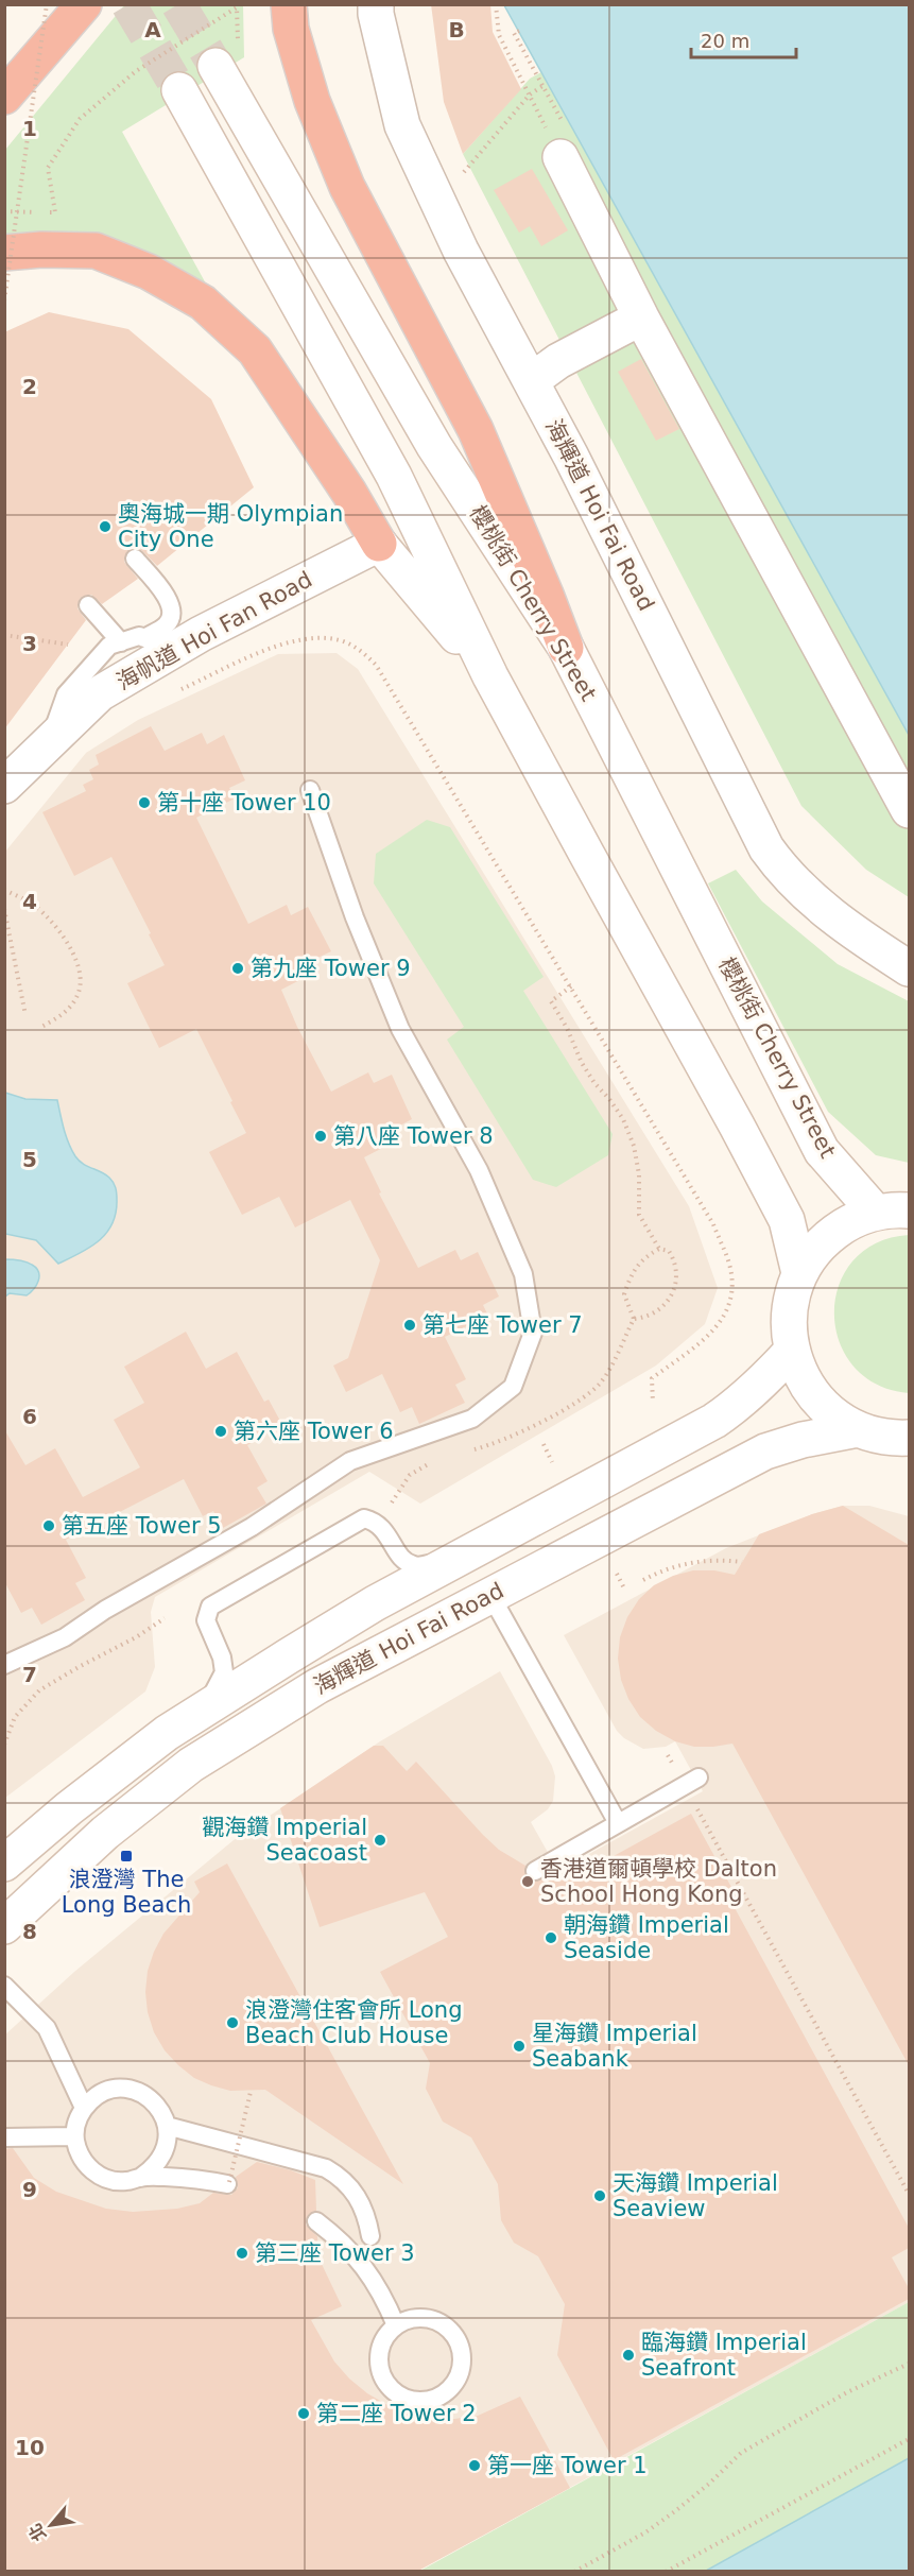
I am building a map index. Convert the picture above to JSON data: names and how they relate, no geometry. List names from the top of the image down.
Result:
{
  "streets": {
    "street": ["海輝道 Hoi Fai Road", "櫻桃街 Cherry Street", "海帆道 Hoi Fan Road"]
  },
  "places": {
    "other": [
      "奧海城一期 Olympian City One",
      "第十座 Tower 10",
      "第九座 Tower 9",
      "第八座 Tower 8",
      "第七座 Tower 7",
      "第六座 Tower 6",
      "第五座 Tower 5",
      "觀海鑽 Imperial Seacoast",
      "香港道爾頓學校 Dalton School Hong Kong",
      "朝海鑽 Imperial Seaside",
      "浪澄灣住客會所 Long Beach Club House",
      "星海鑽 Imperial Seabank",
      "天海鑽 Imperial Seaview",
      "第三座 Tower 3",
      "臨海鑽 Imperial Seafront",
      "第二座 Tower 2",
      "第一座 Tower 1"
    ],
    "transit": ["浪澄灣 The Long Beach"]
  },
  "scale_bar": "20 m",
  "north": "bottom left",
  "grid": {
    "columns": ["A", "B"],
    "rows": [
      "1",
      "2",
      "3",
      "4",
      "5",
      "6",
      "7",
      "8",
      "9",
      "10"
    ]
  }
}
